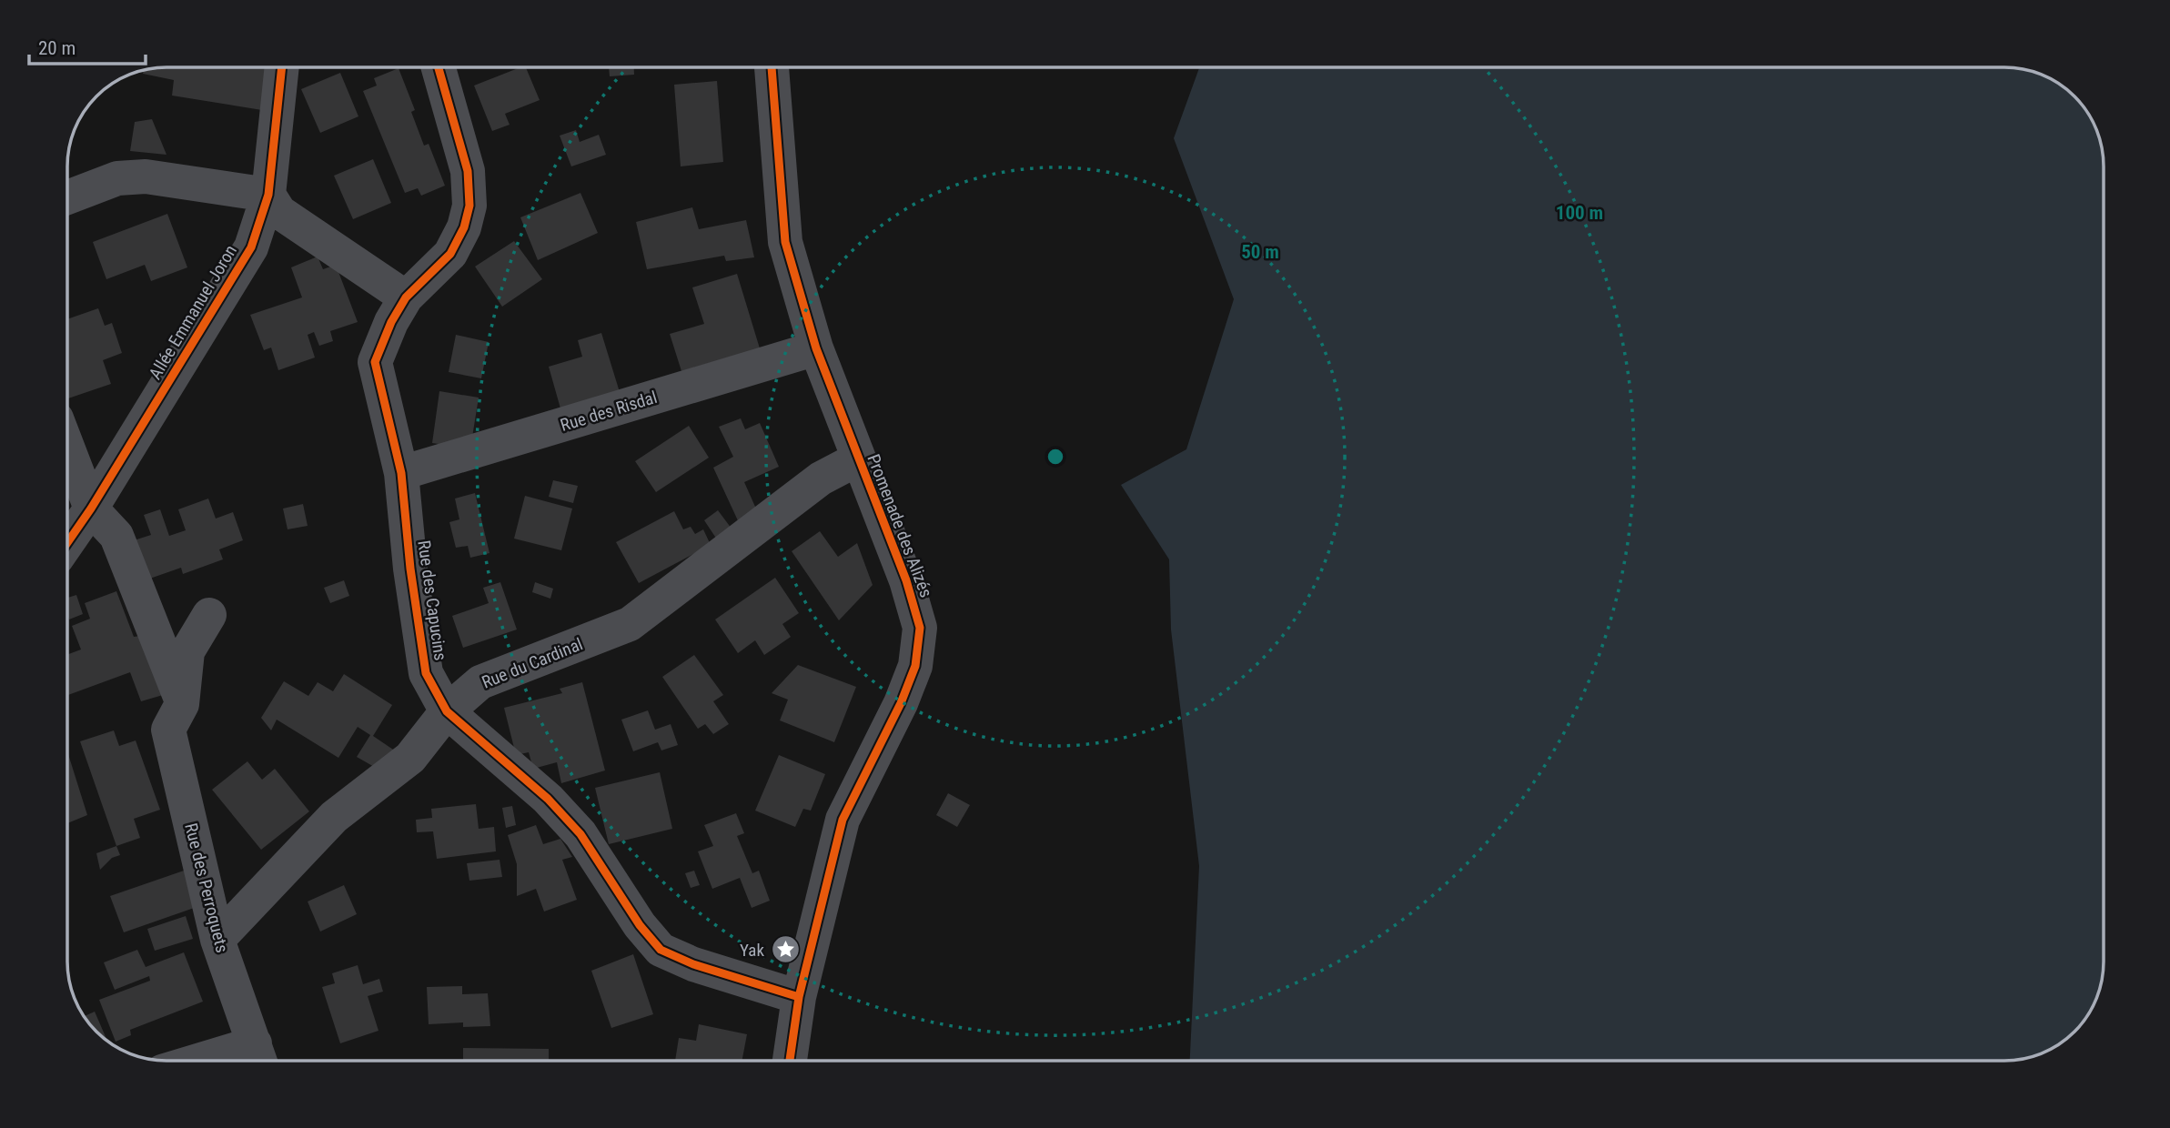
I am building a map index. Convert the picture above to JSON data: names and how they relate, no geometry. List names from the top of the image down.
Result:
{
  "streets": {
    "street": [
      "Allée Emmanuel Joron",
      "Rue des Risdal",
      "Promenade des Alizés",
      "Rue des Capucins",
      "Rue du Cardinal",
      "Rue des Perroquets"
    ]
  },
  "crossings": [
    ["Rue des Risdal", "Promenade des Alizés"],
    ["Rue des Risdal", "Rue des Capucins"],
    ["Promenade des Alizés", "Rue des Capucins"],
    ["Promenade des Alizés", "Rue du Cardinal"],
    ["Rue des Capucins", "Rue du Cardinal"],
    ["Rue du Cardinal", "Rue des Perroquets"]
  ],
  "places": {
    "place": ["Yak"]
  },
  "scale_bar": "20 m",
  "rings": ["100 m", "50 m"]
}
